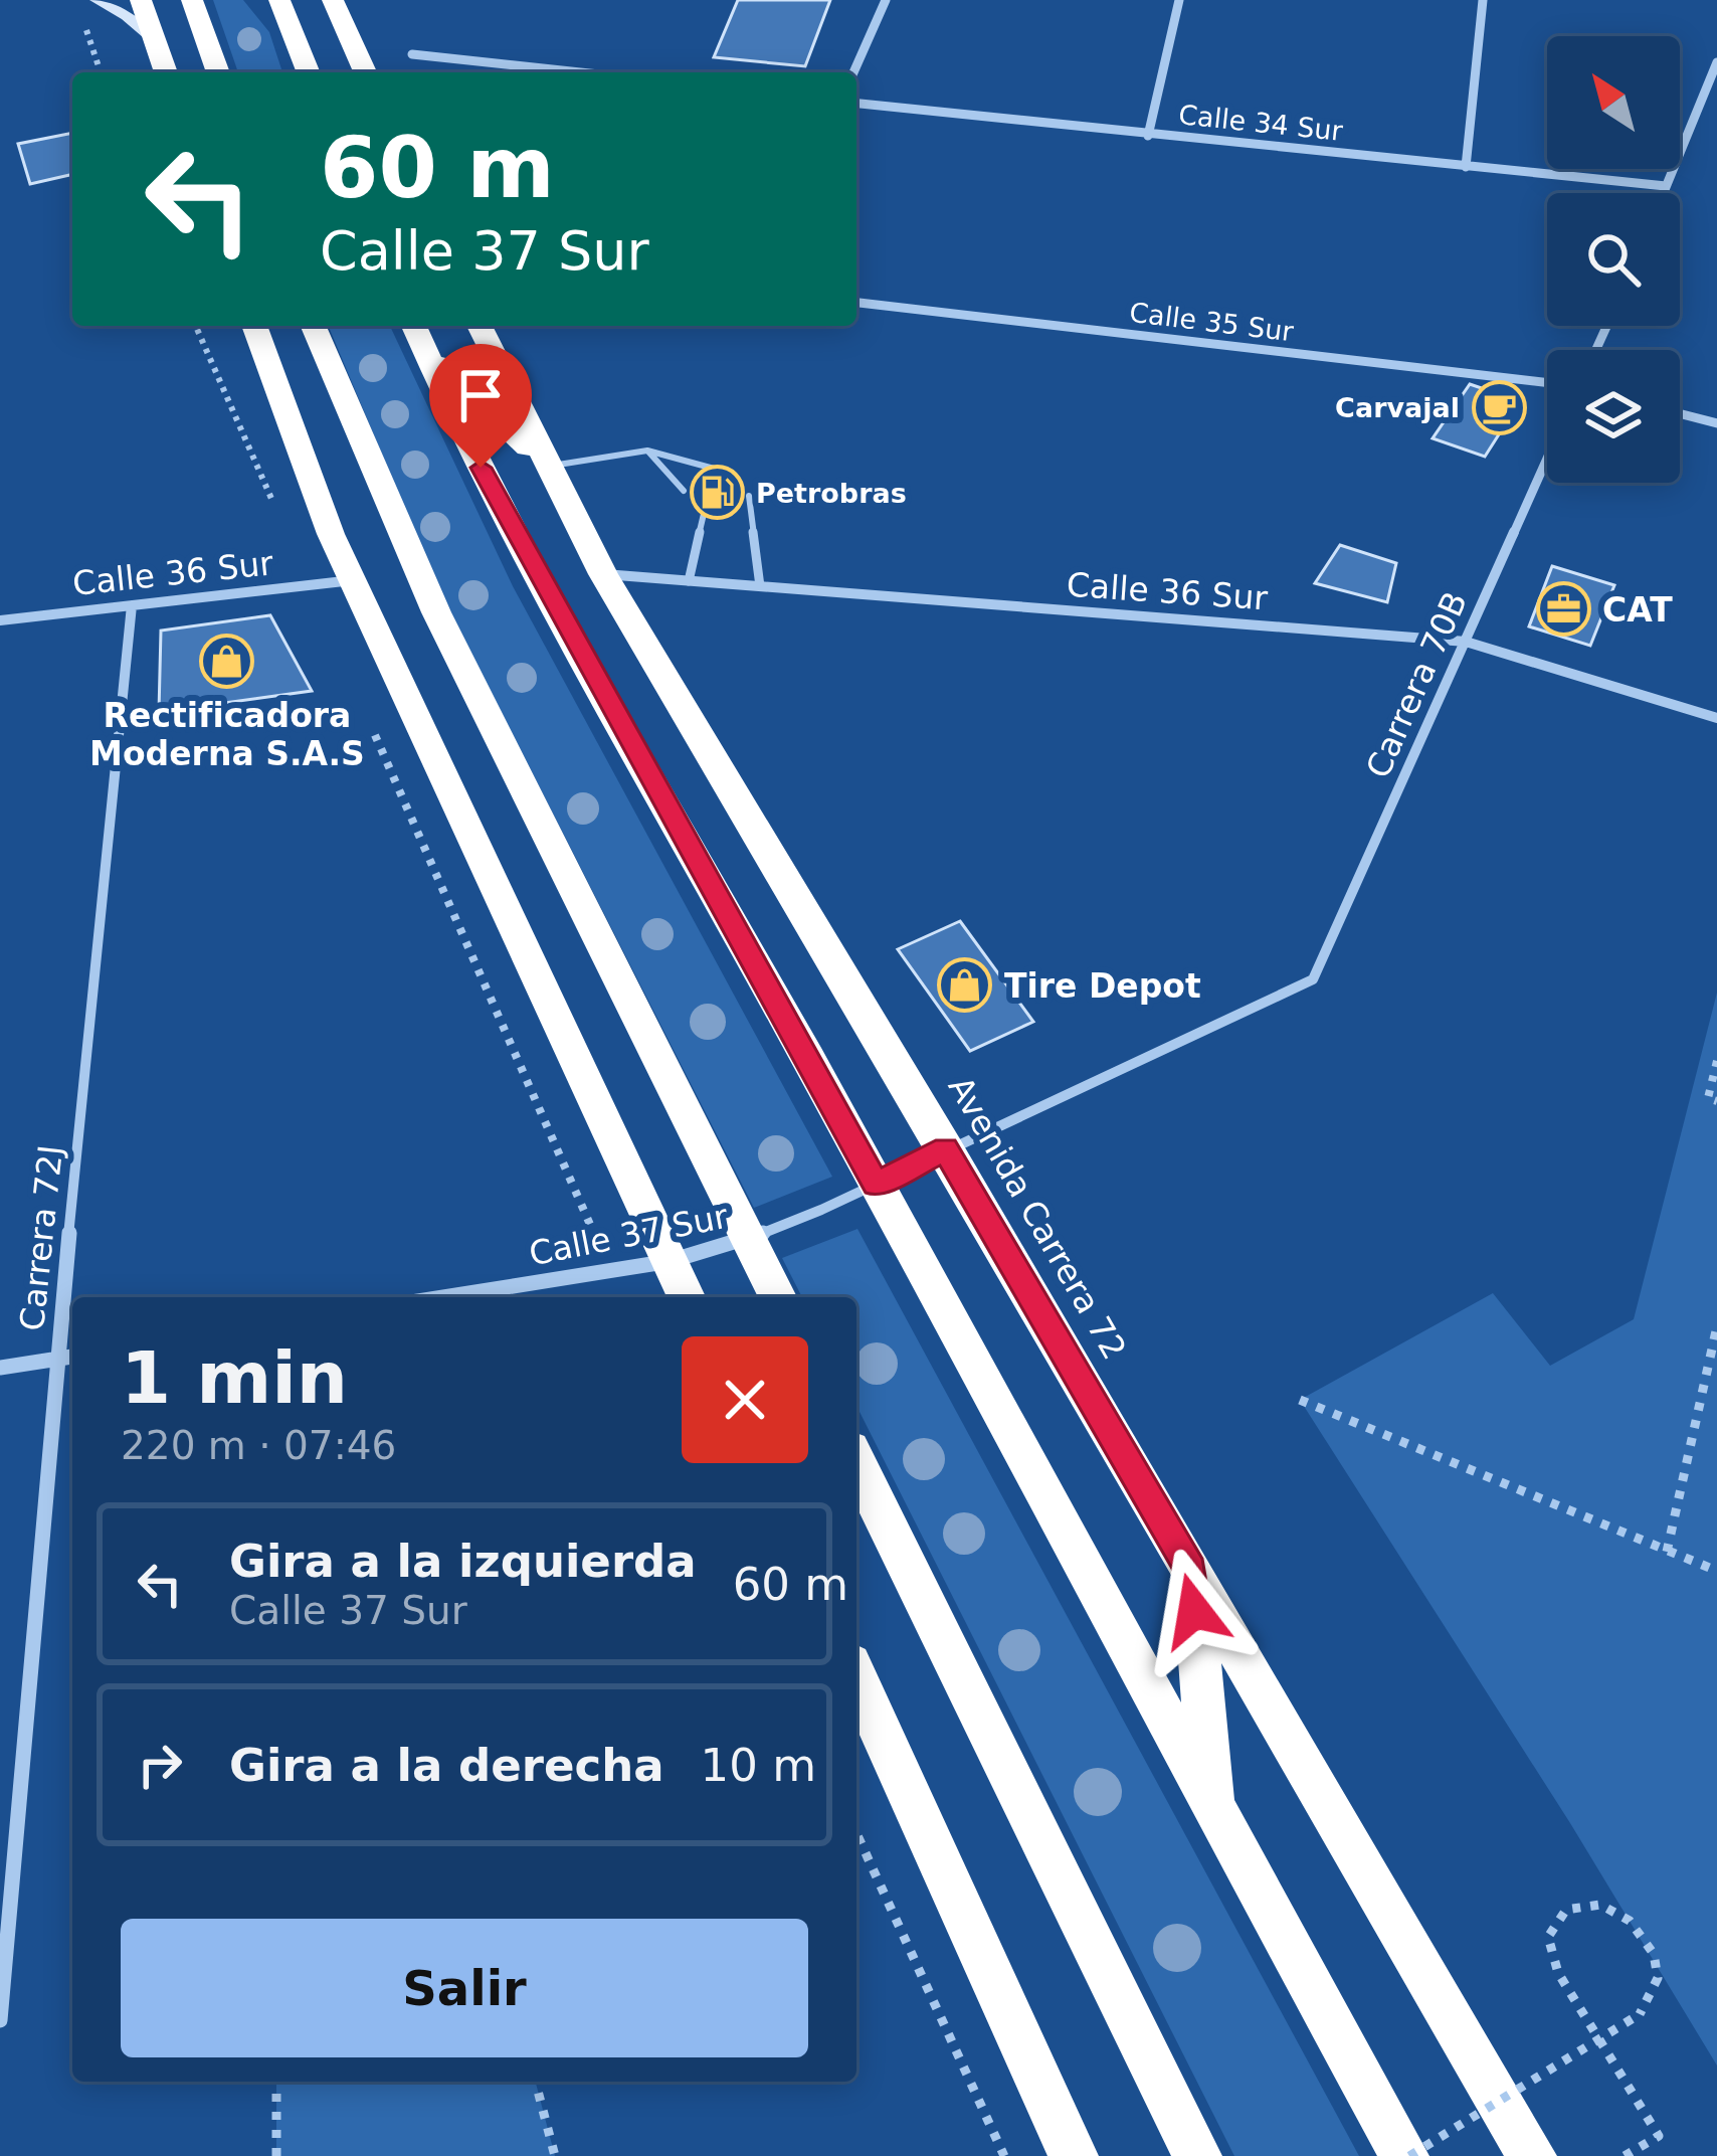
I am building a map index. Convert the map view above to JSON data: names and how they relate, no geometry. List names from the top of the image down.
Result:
{
  "streets": {
    "highway": ["Avenida Carrera 72"],
    "street": [
      "Calle 34 Sur",
      "Calle 35 Sur",
      "Calle 36 Sur",
      "Carrera 70B",
      "Calle 37 Sur",
      "Carrera 72J"
    ]
  },
  "crossings": [
    ["Calle 36 Sur", "Carrera 70B"],
    ["Calle 36 Sur", "Avenida Carrera 72"],
    ["Calle 36 Sur", "Carrera 72J"],
    ["Carrera 70B", "Calle 37 Sur"],
    ["Avenida Carrera 72", "Calle 37 Sur"]
  ],
  "places": {
    "cafe": ["Carvajal"],
    "fuel station": ["Petrobras"],
    "office": ["CAT"],
    "shop": ["Rectificadora Moderna S.A.S", "Tire Depot"]
  },
  "north": "top left",
  "page": {
    "turn": ["60 m", "Calle 37 Sur"],
    "heading": ["1 min", "220 m · 07:46"],
    "list": [
      {
        "name": "Gira a la izquierda",
        "note": "Calle 37 Sur",
        "value": "60 m"
      },
      {
        "name": "Gira a la derecha",
        "value": "10 m"
      }
    ],
    "buttons": "Salir"
  }
}
